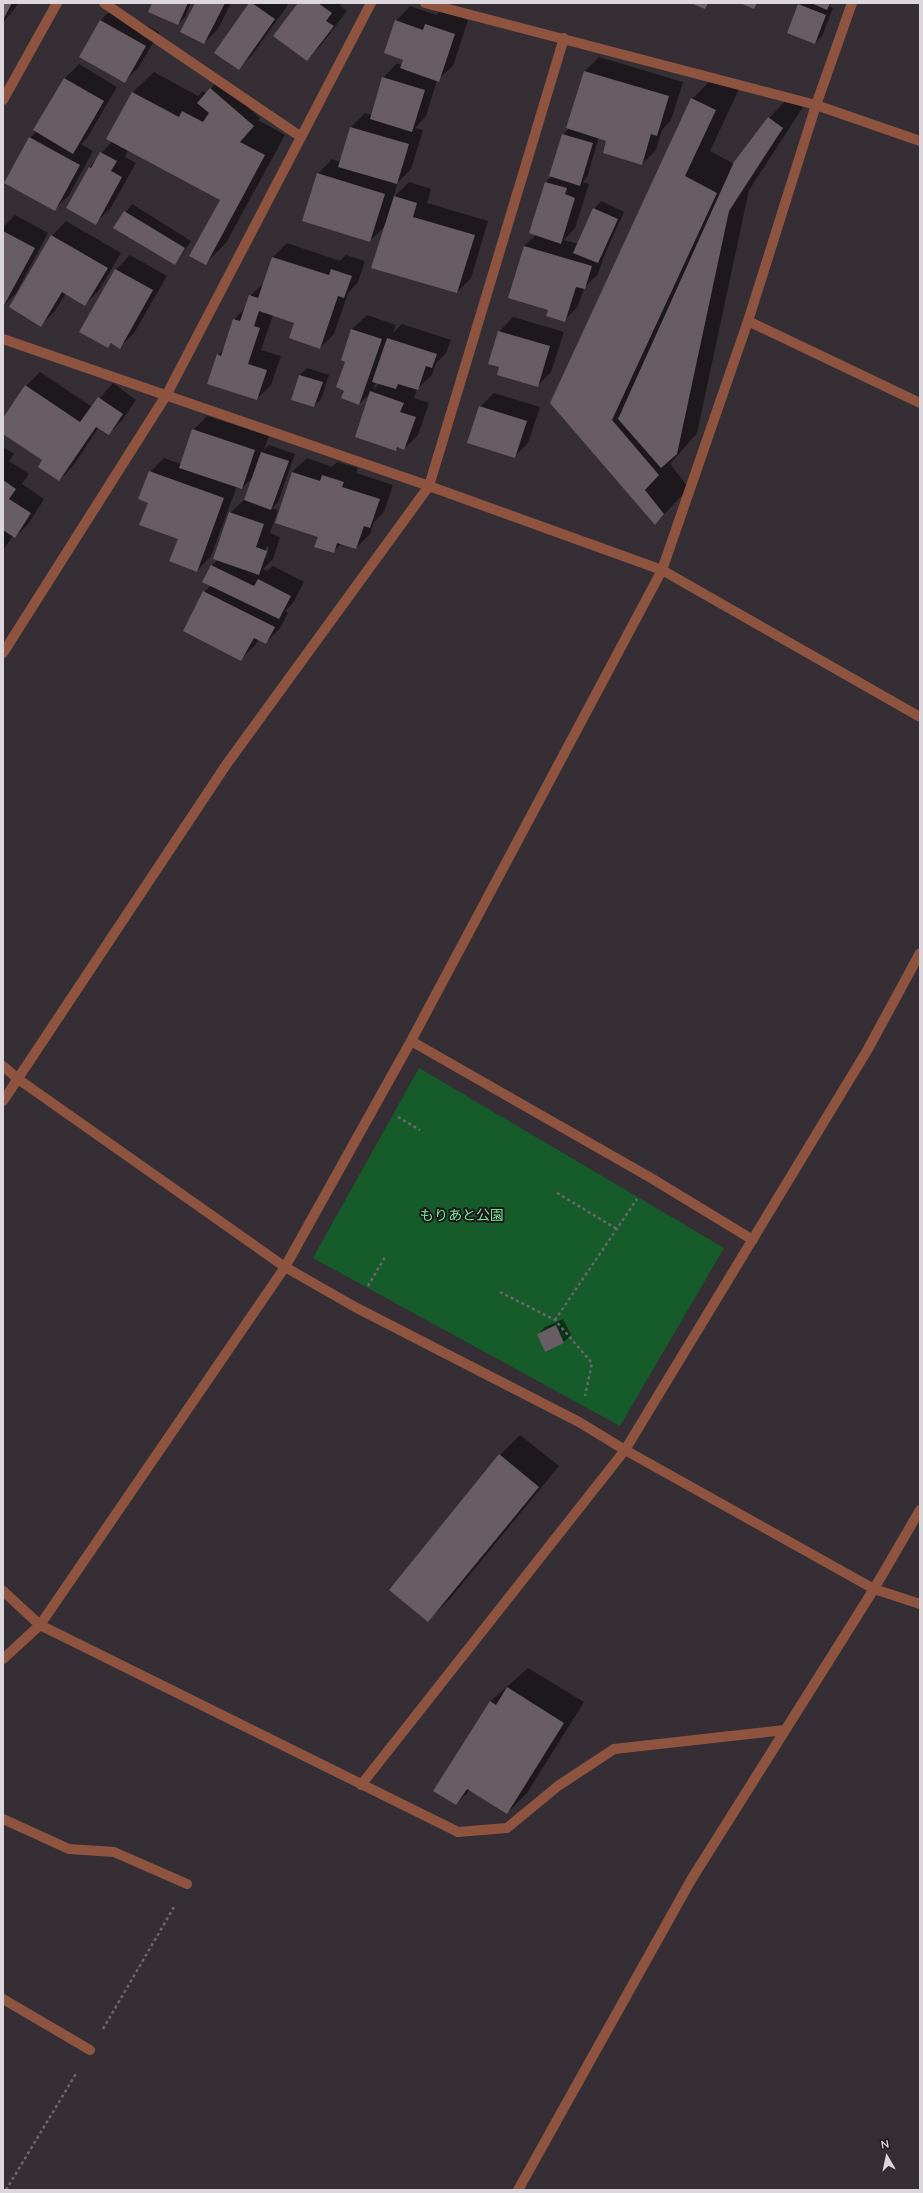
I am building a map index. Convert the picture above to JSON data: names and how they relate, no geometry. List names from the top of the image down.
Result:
{
  "parks": ["もりあと公園"],
  "north": "top"
}
